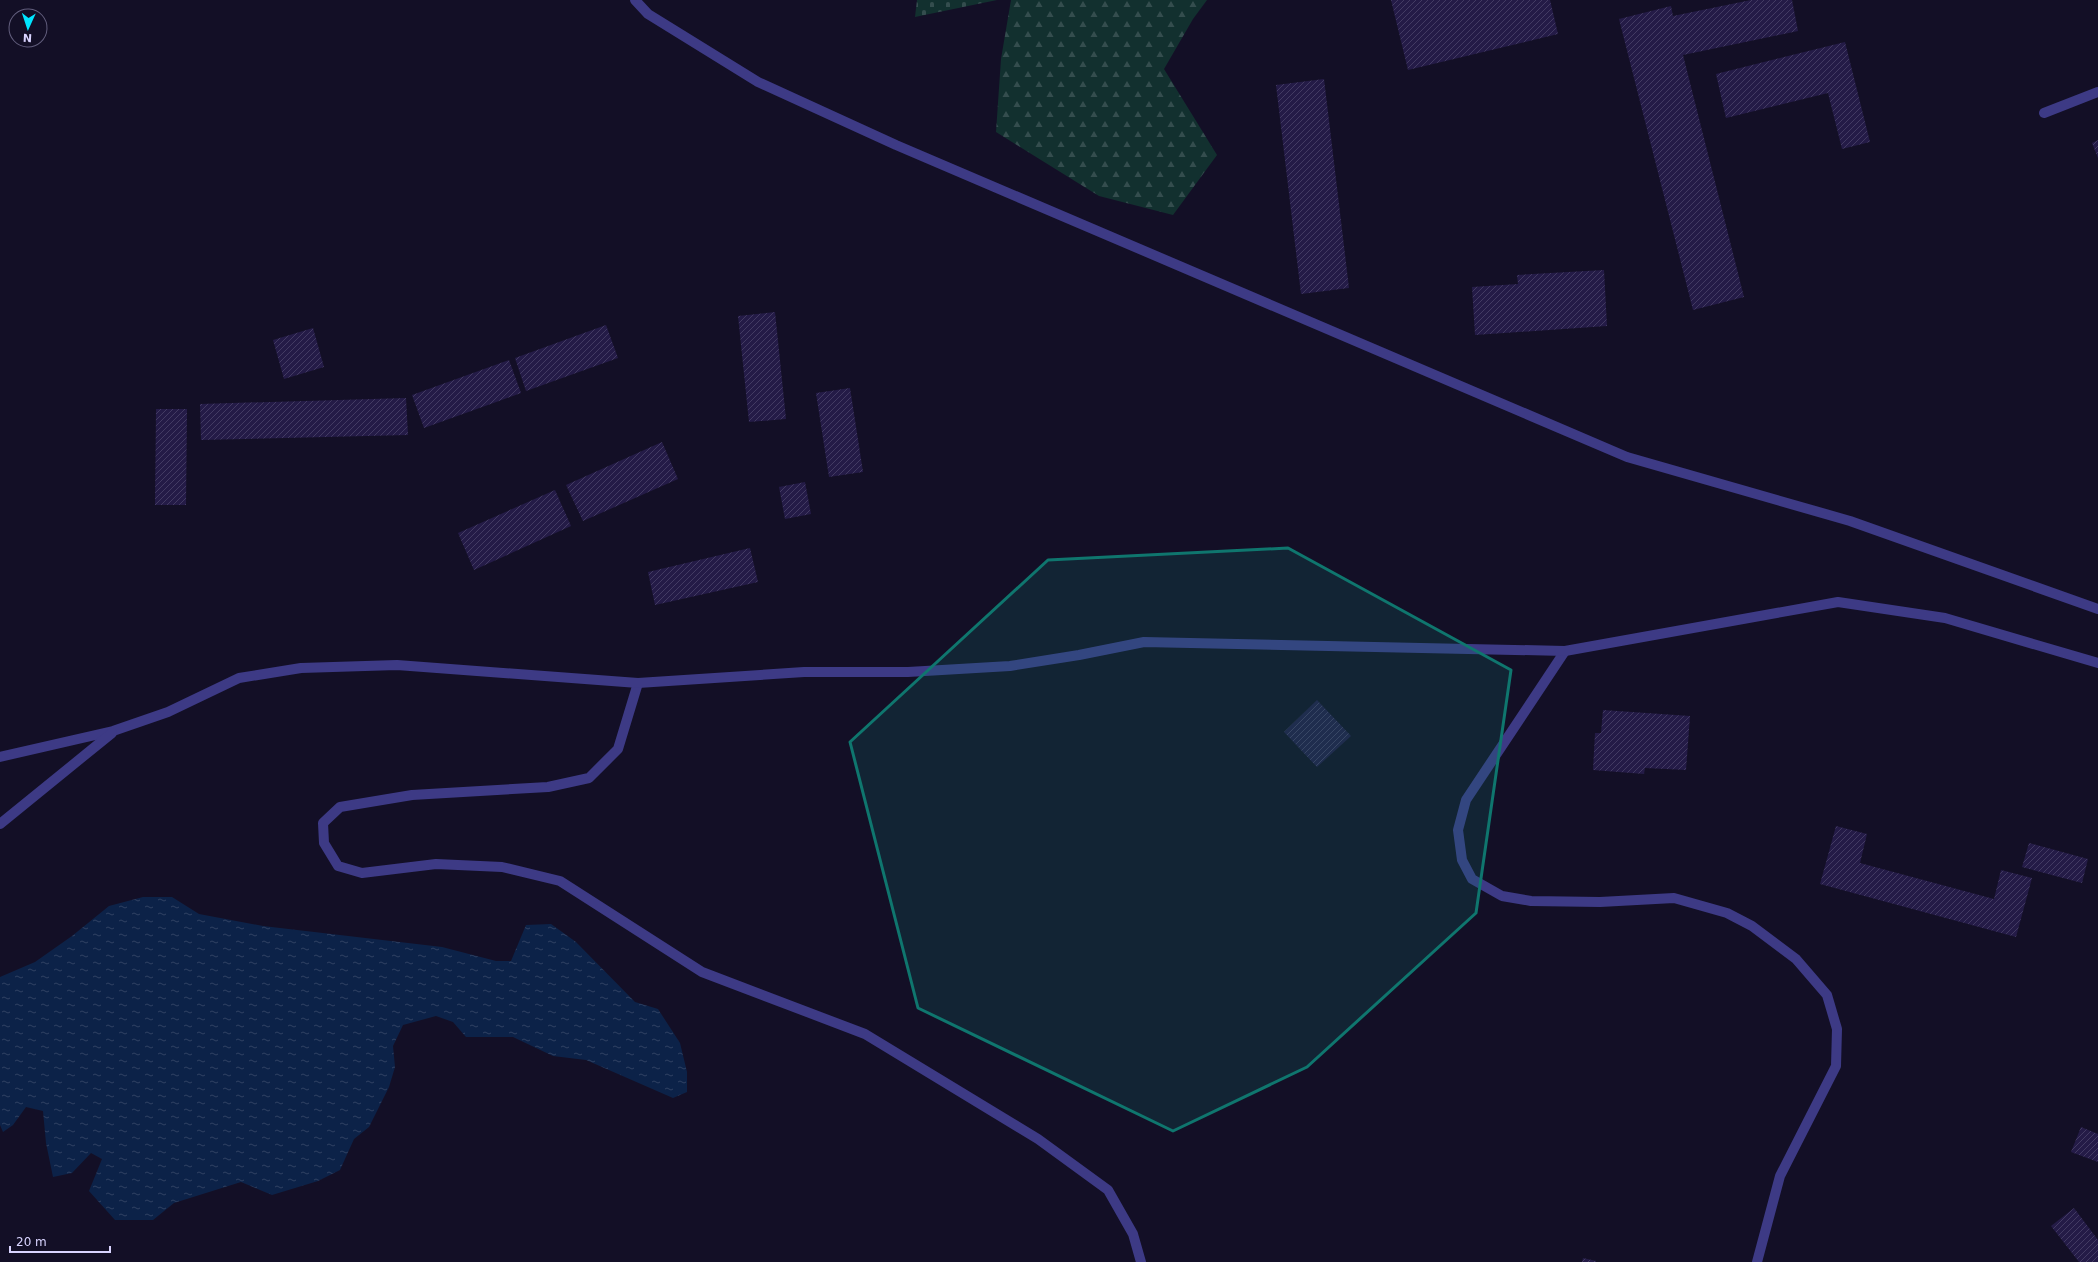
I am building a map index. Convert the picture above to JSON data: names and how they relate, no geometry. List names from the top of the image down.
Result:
{
  "scale_bar": "20 m",
  "north": "bottom"
}
